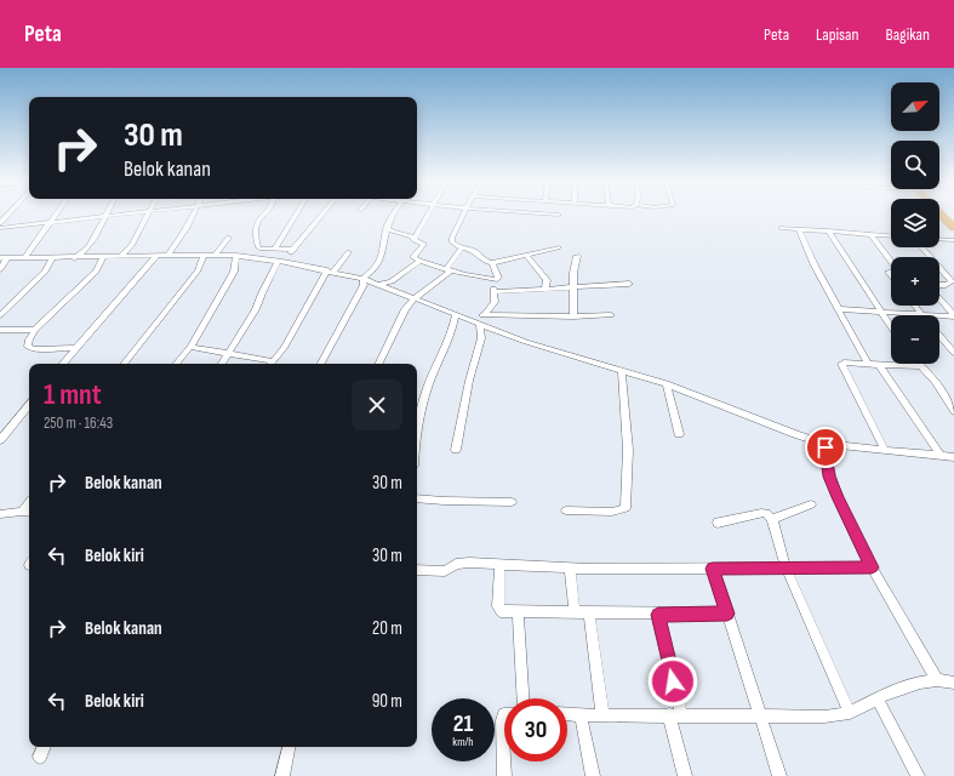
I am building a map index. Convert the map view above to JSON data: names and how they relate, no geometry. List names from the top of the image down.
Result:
{
  "north": "top right",
  "page": {
    "header": "Peta",
    "nav": ["Peta", "Lapisan", "Bagikan"],
    "map_buttons": ["+", "−"],
    "turn": ["30 m", "Belok kanan"],
    "heading": ["1 mnt", "250 m · 16:43"],
    "list": [
      {
        "name": "Belok kanan",
        "value": "30 m"
      },
      {
        "name": "Belok kiri",
        "value": "30 m"
      },
      {
        "name": "Belok kanan",
        "value": "20 m"
      },
      {
        "name": "Belok kiri",
        "value": "90 m"
      }
    ],
    "speed": "21 km/h",
    "limit": "30"
  }
}
